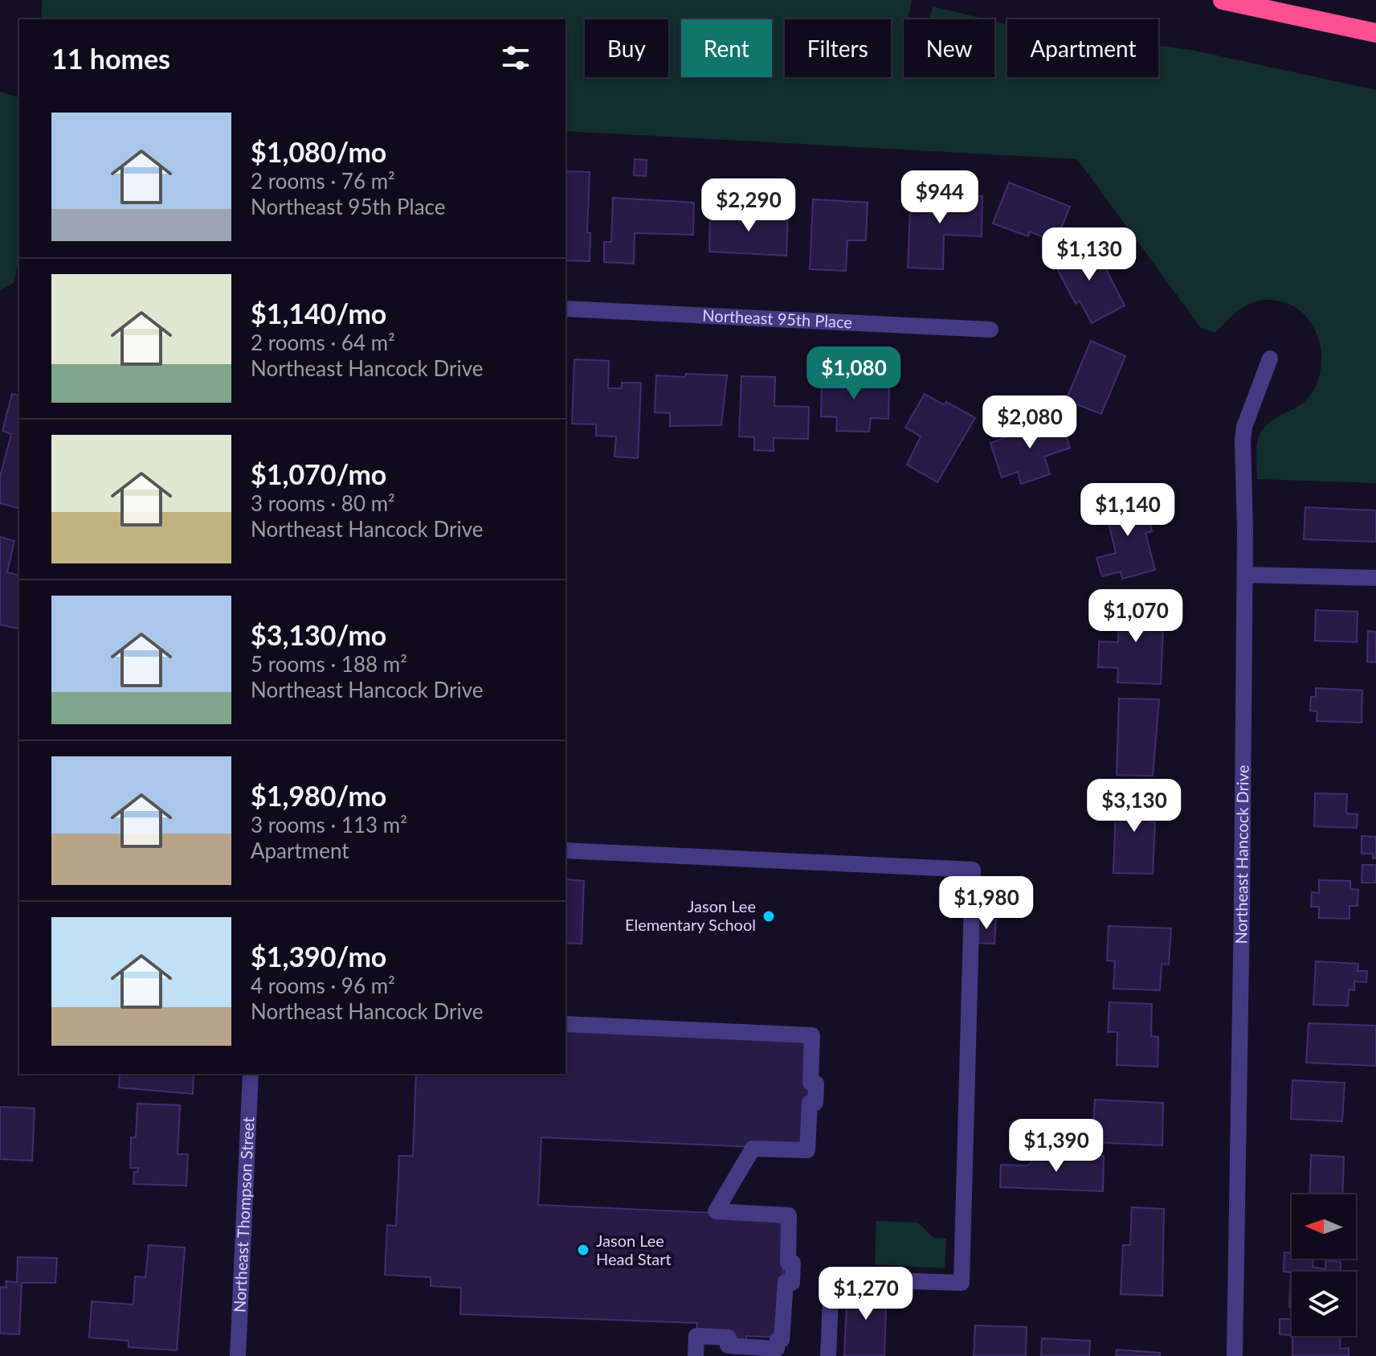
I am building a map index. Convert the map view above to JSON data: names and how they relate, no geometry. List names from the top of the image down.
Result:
{
  "streets": {
    "street": ["Northeast 95th Place", "Northeast Hancock Drive", "Northeast Thompson Street"]
  },
  "places": ["Jason Lee Elementary School", "Jason Lee Head Start"],
  "north": "left",
  "page": {
    "chip": [
      "Buy",
      "Rent",
      "Filters",
      "New",
      "Apartment"
    ],
    "heading": "11 homes",
    "list": [
      {
        "name": "$1,080/mo",
        "note": "2 rooms · 76 m² · Northeast 95th Place"
      },
      {
        "name": "$1,140/mo",
        "note": "2 rooms · 64 m² · Northeast Hancock Drive"
      },
      {
        "name": "$1,070/mo",
        "note": "3 rooms · 80 m² · Northeast Hancock Drive"
      },
      {
        "name": "$3,130/mo",
        "note": "5 rooms · 188 m² · Northeast Hancock Drive"
      },
      {
        "name": "$1,980/mo",
        "note": "3 rooms · 113 m² · Apartment"
      },
      {
        "name": "$1,390/mo",
        "note": "4 rooms · 96 m² · Northeast Hancock Drive"
      }
    ],
    "price": [
      "$944",
      "$2,290",
      "$1,130",
      "$1,080",
      "$2,080",
      "$1,140",
      "$1,070",
      "$3,130",
      "$1,980",
      "$1,390",
      "$1,270"
    ]
  }
}
